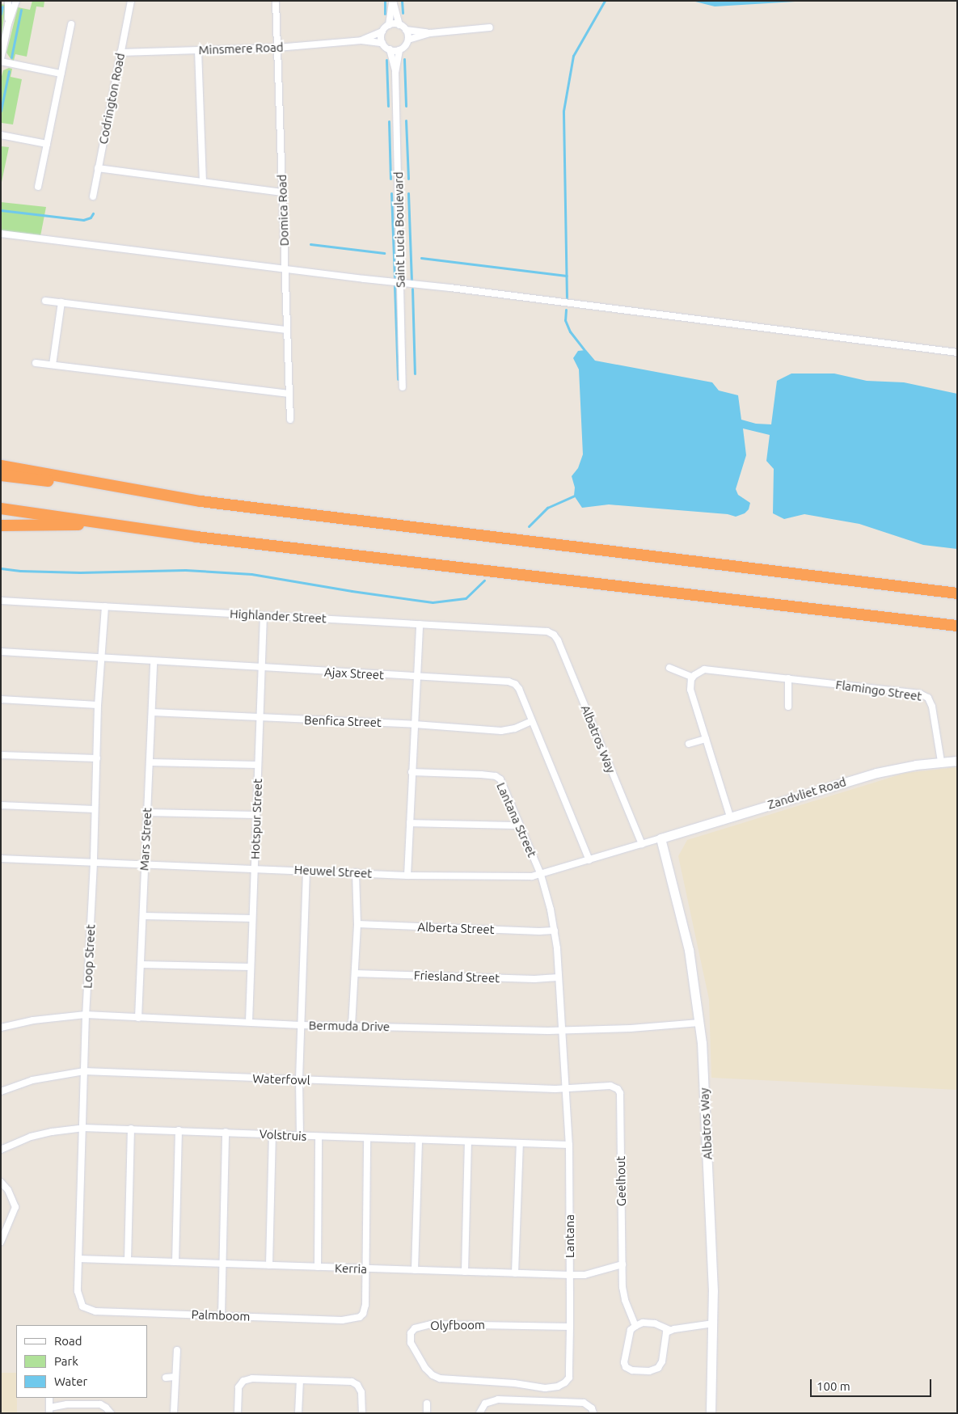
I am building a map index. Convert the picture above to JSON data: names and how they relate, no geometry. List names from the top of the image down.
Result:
{
  "streets": {
    "street": [
      "Minsmere Road",
      "Codrington Road",
      "Domica Road",
      "Saint Lucia Boulevard",
      "Highlander Street",
      "Ajax Street",
      "Flamingo Street",
      "Benfica Street",
      "Albatros Way",
      "Zandvliet Road",
      "Hotspur Street",
      "Lantana Street",
      "Mars Street",
      "Heuwel Street",
      "Alberta Street",
      "Loop Street",
      "Friesland Street",
      "Bermuda Drive",
      "Waterfowl",
      "Volstruis",
      "Geelhout",
      "Lantana",
      "Kerria",
      "Palmboom",
      "Olyfboom"
    ]
  },
  "crossings": [
    ["Minsmere Road", "Codrington Road"],
    ["Minsmere Road", "Domica Road"],
    ["Minsmere Road", "Saint Lucia Boulevard"],
    ["Highlander Street", "Albatros Way"],
    ["Highlander Street", "Hotspur Street"],
    ["Highlander Street", "Loop Street"],
    ["Ajax Street", "Benfica Street"],
    ["Ajax Street", "Hotspur Street"],
    ["Ajax Street", "Mars Street"],
    ["Ajax Street", "Heuwel Street"],
    ["Ajax Street", "Loop Street"],
    ["Flamingo Street", "Zandvliet Road"],
    ["Benfica Street", "Hotspur Street"],
    ["Benfica Street", "Mars Street"],
    ["Albatros Way", "Zandvliet Road"],
    ["Albatros Way", "Heuwel Street"],
    ["Albatros Way", "Bermuda Drive"],
    ["Zandvliet Road", "Heuwel Street"],
    ["Hotspur Street", "Heuwel Street"],
    ["Hotspur Street", "Bermuda Drive"],
    ["Lantana Street", "Heuwel Street"],
    ["Lantana Street", "Alberta Street"],
    ["Lantana Street", "Friesland Street"],
    ["Lantana Street", "Lantana"],
    ["Mars Street", "Heuwel Street"],
    ["Mars Street", "Bermuda Drive"],
    ["Heuwel Street", "Loop Street"],
    ["Loop Street", "Bermuda Drive"],
    ["Loop Street", "Waterfowl"],
    ["Loop Street", "Volstruis"],
    ["Loop Street", "Kerria"],
    ["Loop Street", "Palmboom"],
    ["Friesland Street", "Lantana"],
    ["Bermuda Drive", "Lantana"],
    ["Waterfowl", "Geelhout"],
    ["Waterfowl", "Lantana"],
    ["Volstruis", "Lantana"],
    ["Geelhout", "Lantana"],
    ["Geelhout", "Kerria"],
    ["Lantana", "Kerria"],
    ["Lantana", "Olyfboom"],
    ["Kerria", "Palmboom"]
  ],
  "legend": ["Road", "Park", "Water"],
  "scale_bar": "100 m"
}
